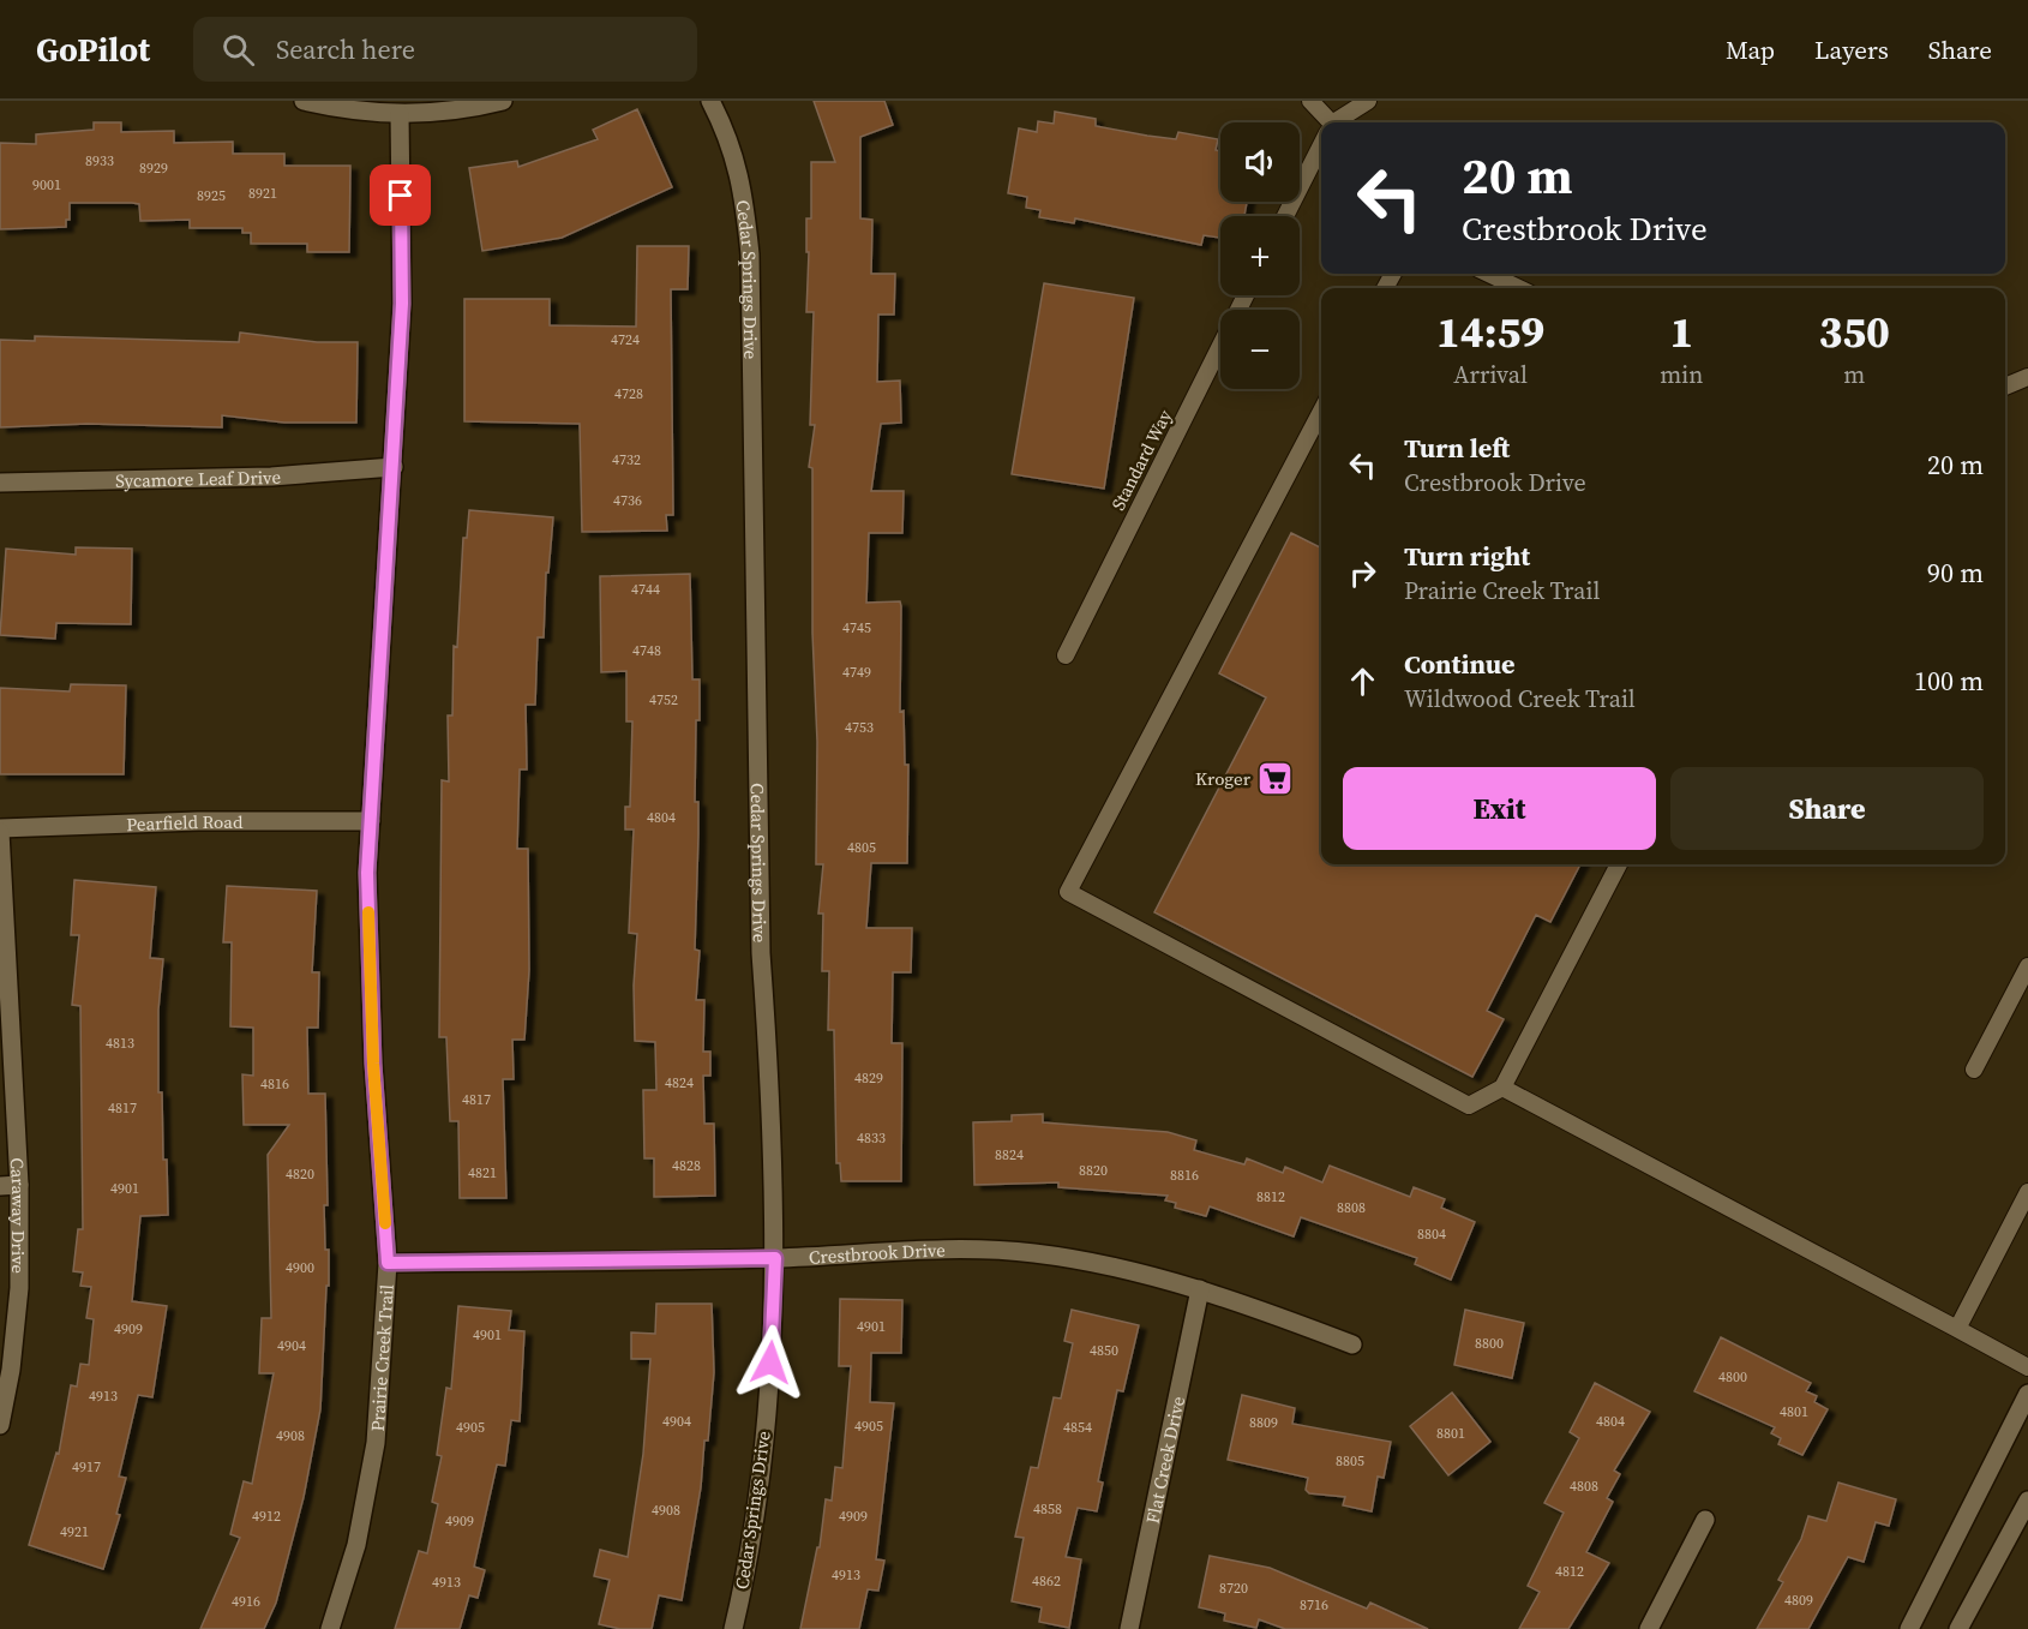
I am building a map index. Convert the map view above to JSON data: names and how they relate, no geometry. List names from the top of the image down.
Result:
{
  "streets": {
    "street": [
      "Cedar Springs Drive",
      "Sycamore Leaf Drive",
      "Pearfield Road",
      "Caraway Drive",
      "Crestbrook Drive",
      "Prairie Creek Trail",
      "Flat Creek Drive"
    ],
    "lane": ["Standard Way"]
  },
  "crossings": [
    ["Cedar Springs Drive", "Crestbrook Drive"],
    ["Sycamore Leaf Drive", "Prairie Creek Trail"],
    ["Pearfield Road", "Caraway Drive"],
    ["Pearfield Road", "Prairie Creek Trail"],
    ["Crestbrook Drive", "Prairie Creek Trail"],
    ["Crestbrook Drive", "Flat Creek Drive"]
  ],
  "places": {
    "supermarket": ["Kroger"]
  },
  "house_numbers": [
    "8933",
    "8929",
    "9001",
    "8921",
    "8925",
    "4724",
    "4728",
    "4732",
    "4736",
    "4744",
    "4745",
    "4748",
    "4749",
    "4752",
    "4753",
    "4804",
    "4805",
    "4813",
    "4829",
    "4824",
    "4816",
    "4817",
    "4817",
    "4833",
    "8824",
    "4828",
    "8820",
    "4821",
    "4820",
    "8816",
    "4901",
    "8812",
    "8808",
    "8804",
    "4900",
    "4901",
    "4909",
    "4901",
    "8800",
    "4904",
    "4850",
    "4800",
    "4913",
    "4801",
    "4904",
    "4804",
    "8809",
    "4905",
    "4905",
    "4854",
    "8801",
    "4908",
    "8805",
    "4917",
    "4808",
    "4858",
    "4908",
    "4912",
    "4909",
    "4909",
    "4921",
    "4812",
    "4913",
    "4862",
    "4913",
    "8720",
    "4809",
    "4916",
    "8716"
  ],
  "page": {
    "header": "GoPilot",
    "search": "Search here",
    "nav": ["Map", "Layers", "Share"],
    "map_buttons": ["+", "−"],
    "turn": ["20 m", "Crestbrook Drive"],
    "eta": [
      "14:59",
      "Arrival",
      "1",
      "min",
      "350",
      "m"
    ],
    "list": [
      {
        "name": "Turn left",
        "note": "Crestbrook Drive",
        "value": "20 m"
      },
      {
        "name": "Turn right",
        "note": "Prairie Creek Trail",
        "value": "90 m"
      },
      {
        "name": "Continue",
        "note": "Wildwood Creek Trail",
        "value": "100 m"
      }
    ],
    "buttons": ["Exit", "Share"]
  }
}
